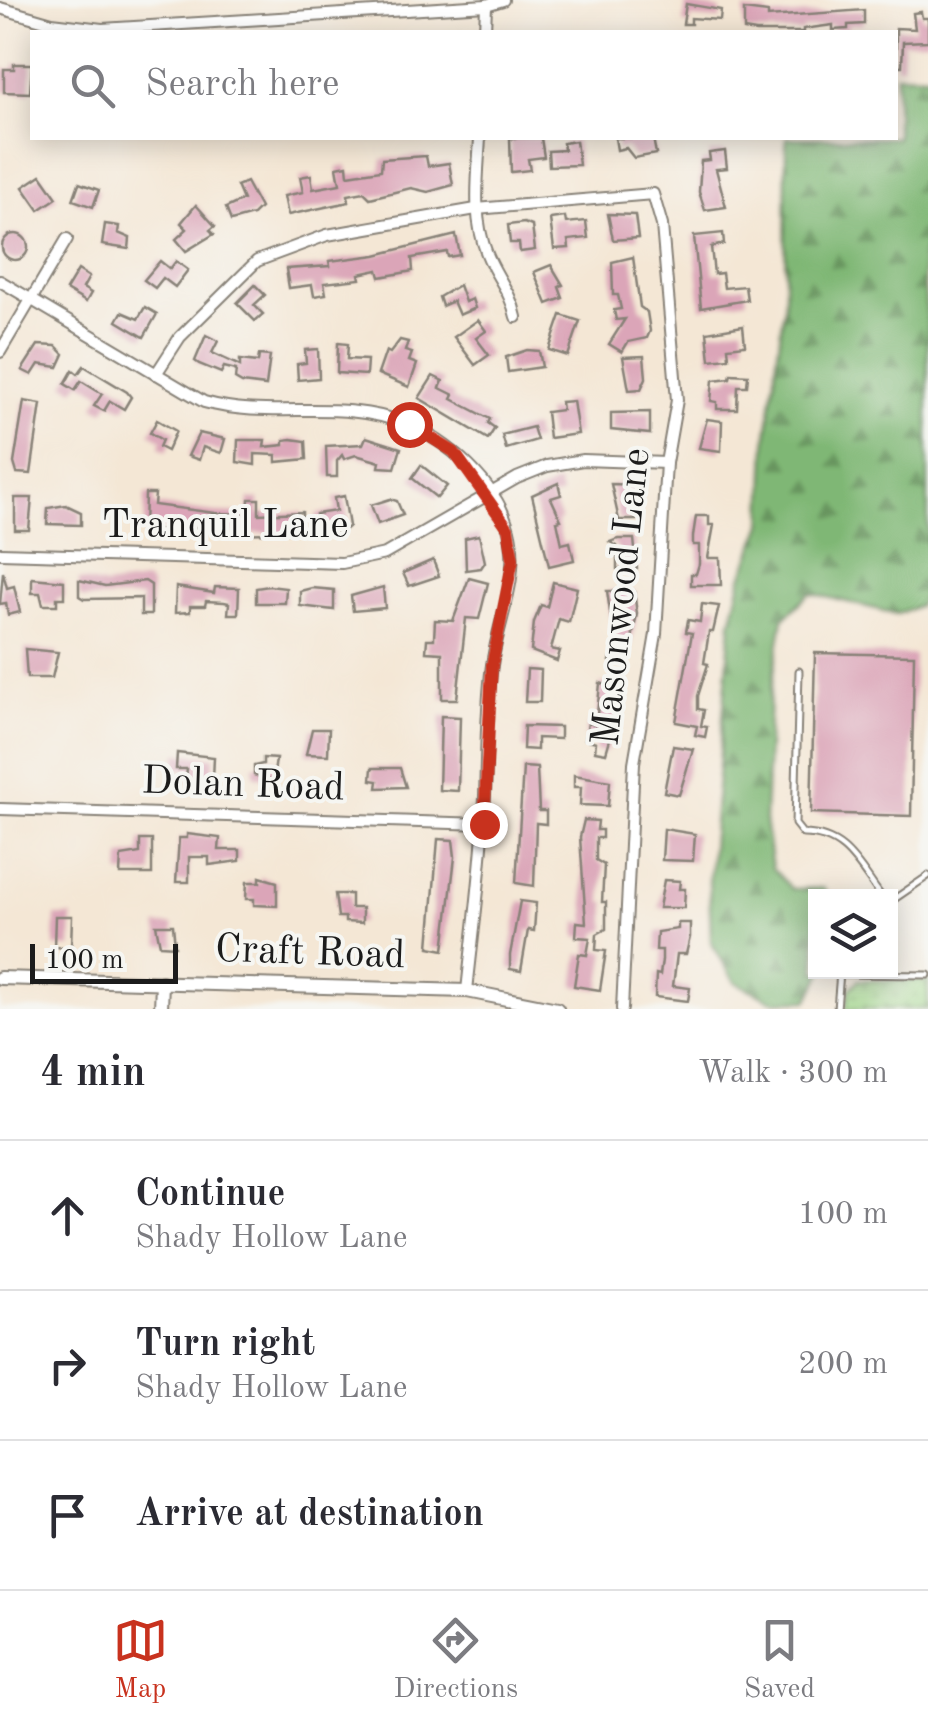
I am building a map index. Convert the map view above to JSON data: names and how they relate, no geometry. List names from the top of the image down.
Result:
{
  "streets": {
    "street": [
      "Tranquil Lane",
      "Masonwood Lane",
      "Dolan Road",
      "Craft Road"
    ]
  },
  "crossings": [
    ["Tranquil Lane", "Masonwood Lane"]
  ],
  "scale_bar": "100 m",
  "page": {
    "search": "Search here",
    "scale": "100 m",
    "heading": ["4 min", "Walk · 300 m"],
    "list": [
      ["Continue", "Shady Hollow Lane", "100 m"],
      ["Turn right", "Shady Hollow Lane", "200 m"],
      "Arrive at destination"
    ],
    "nav": ["Map", "Directions", "Saved"]
  }
}
